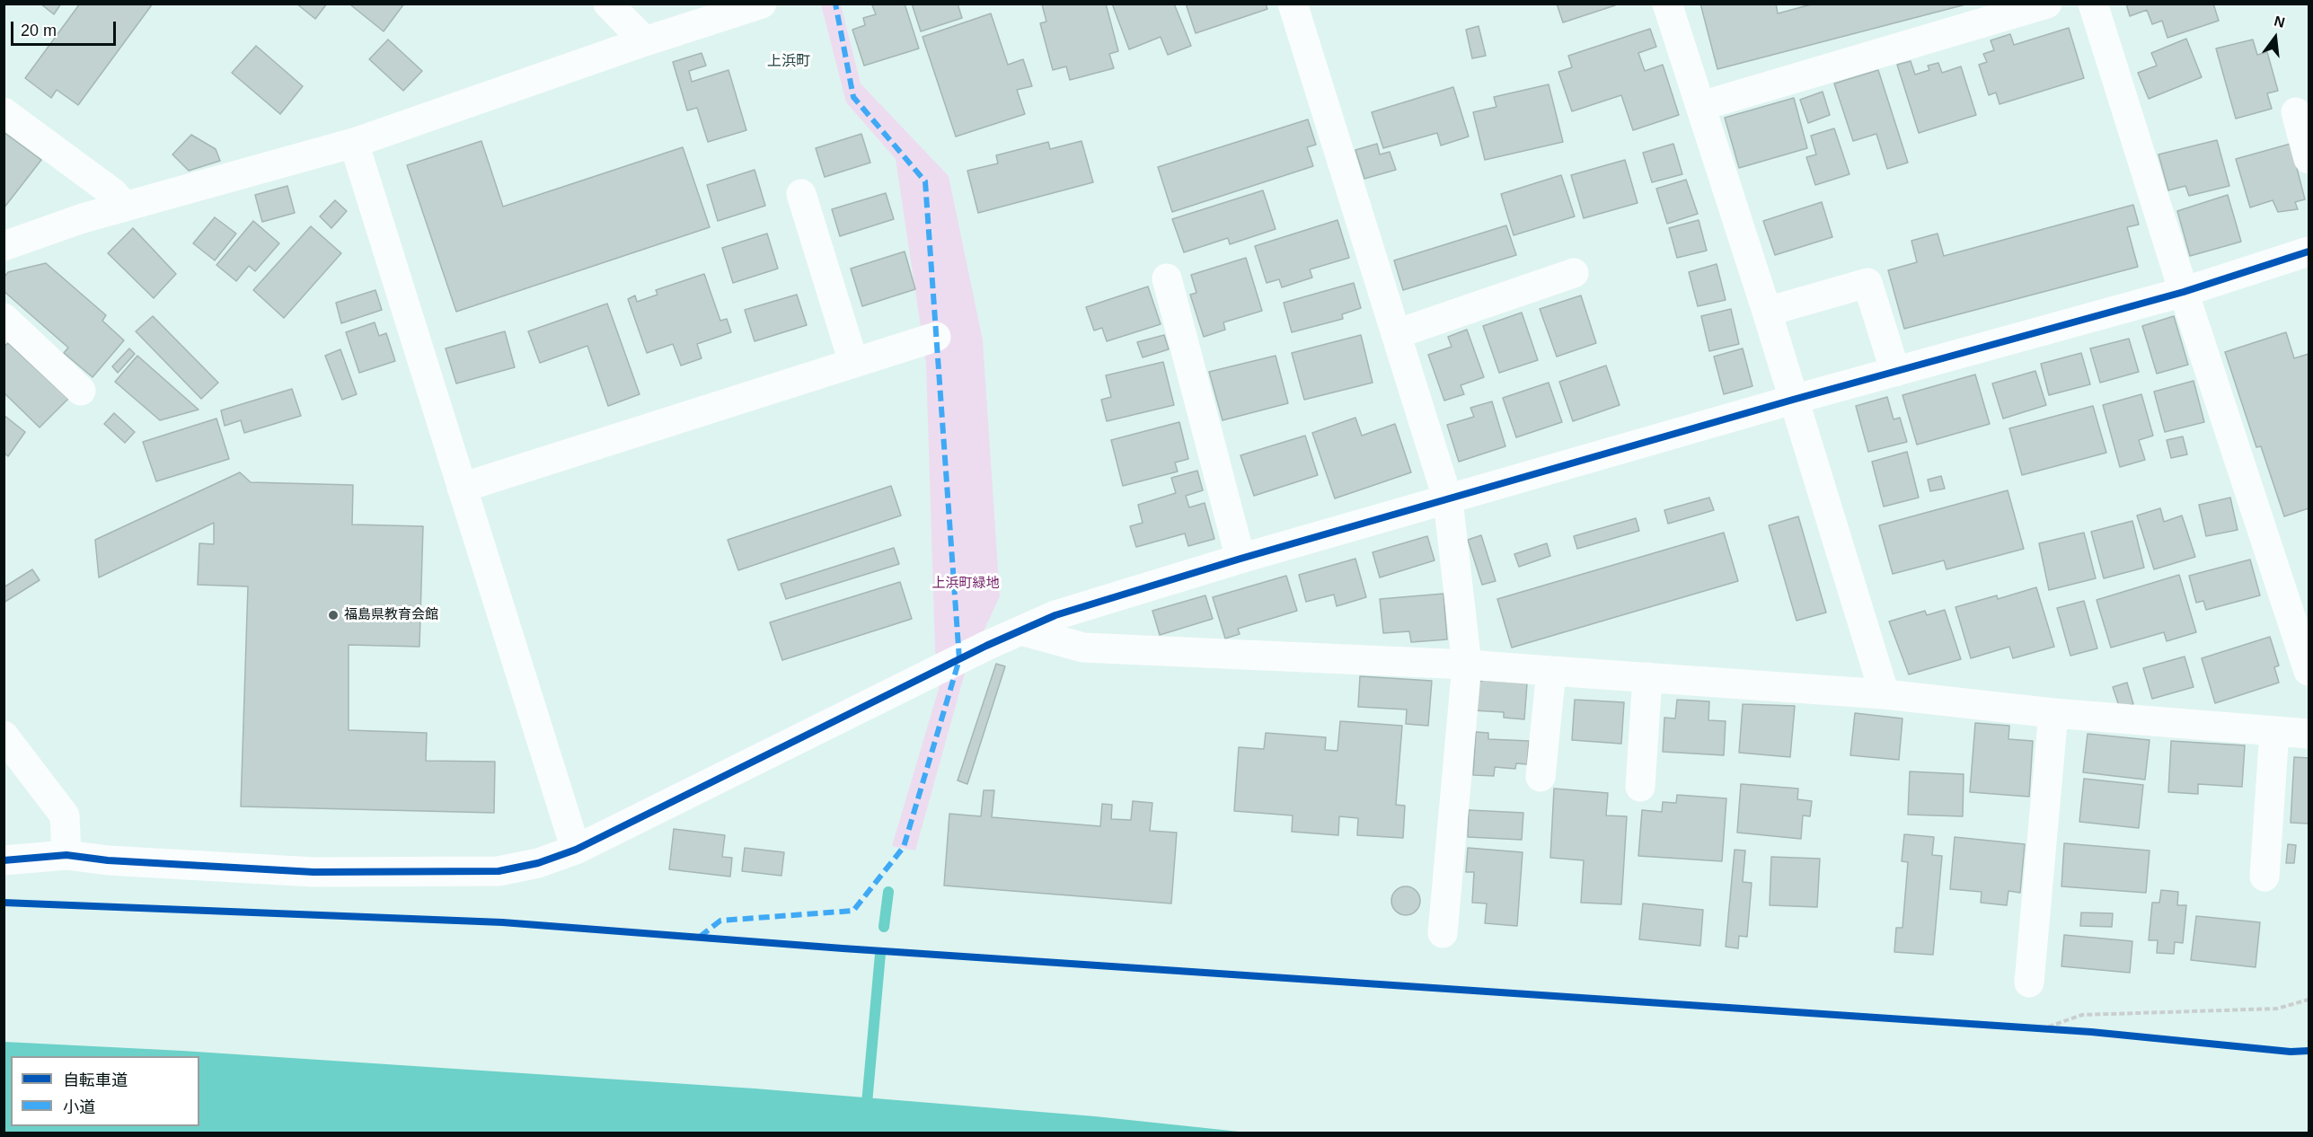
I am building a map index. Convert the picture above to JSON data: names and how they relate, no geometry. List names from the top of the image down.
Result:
{
  "districts": ["上浜町"],
  "parks": ["上浜町緑地"],
  "places": ["福島県教育会館"],
  "legend": ["自転車道", "小道"],
  "scale_bar": "20 m",
  "north": "top"
}
